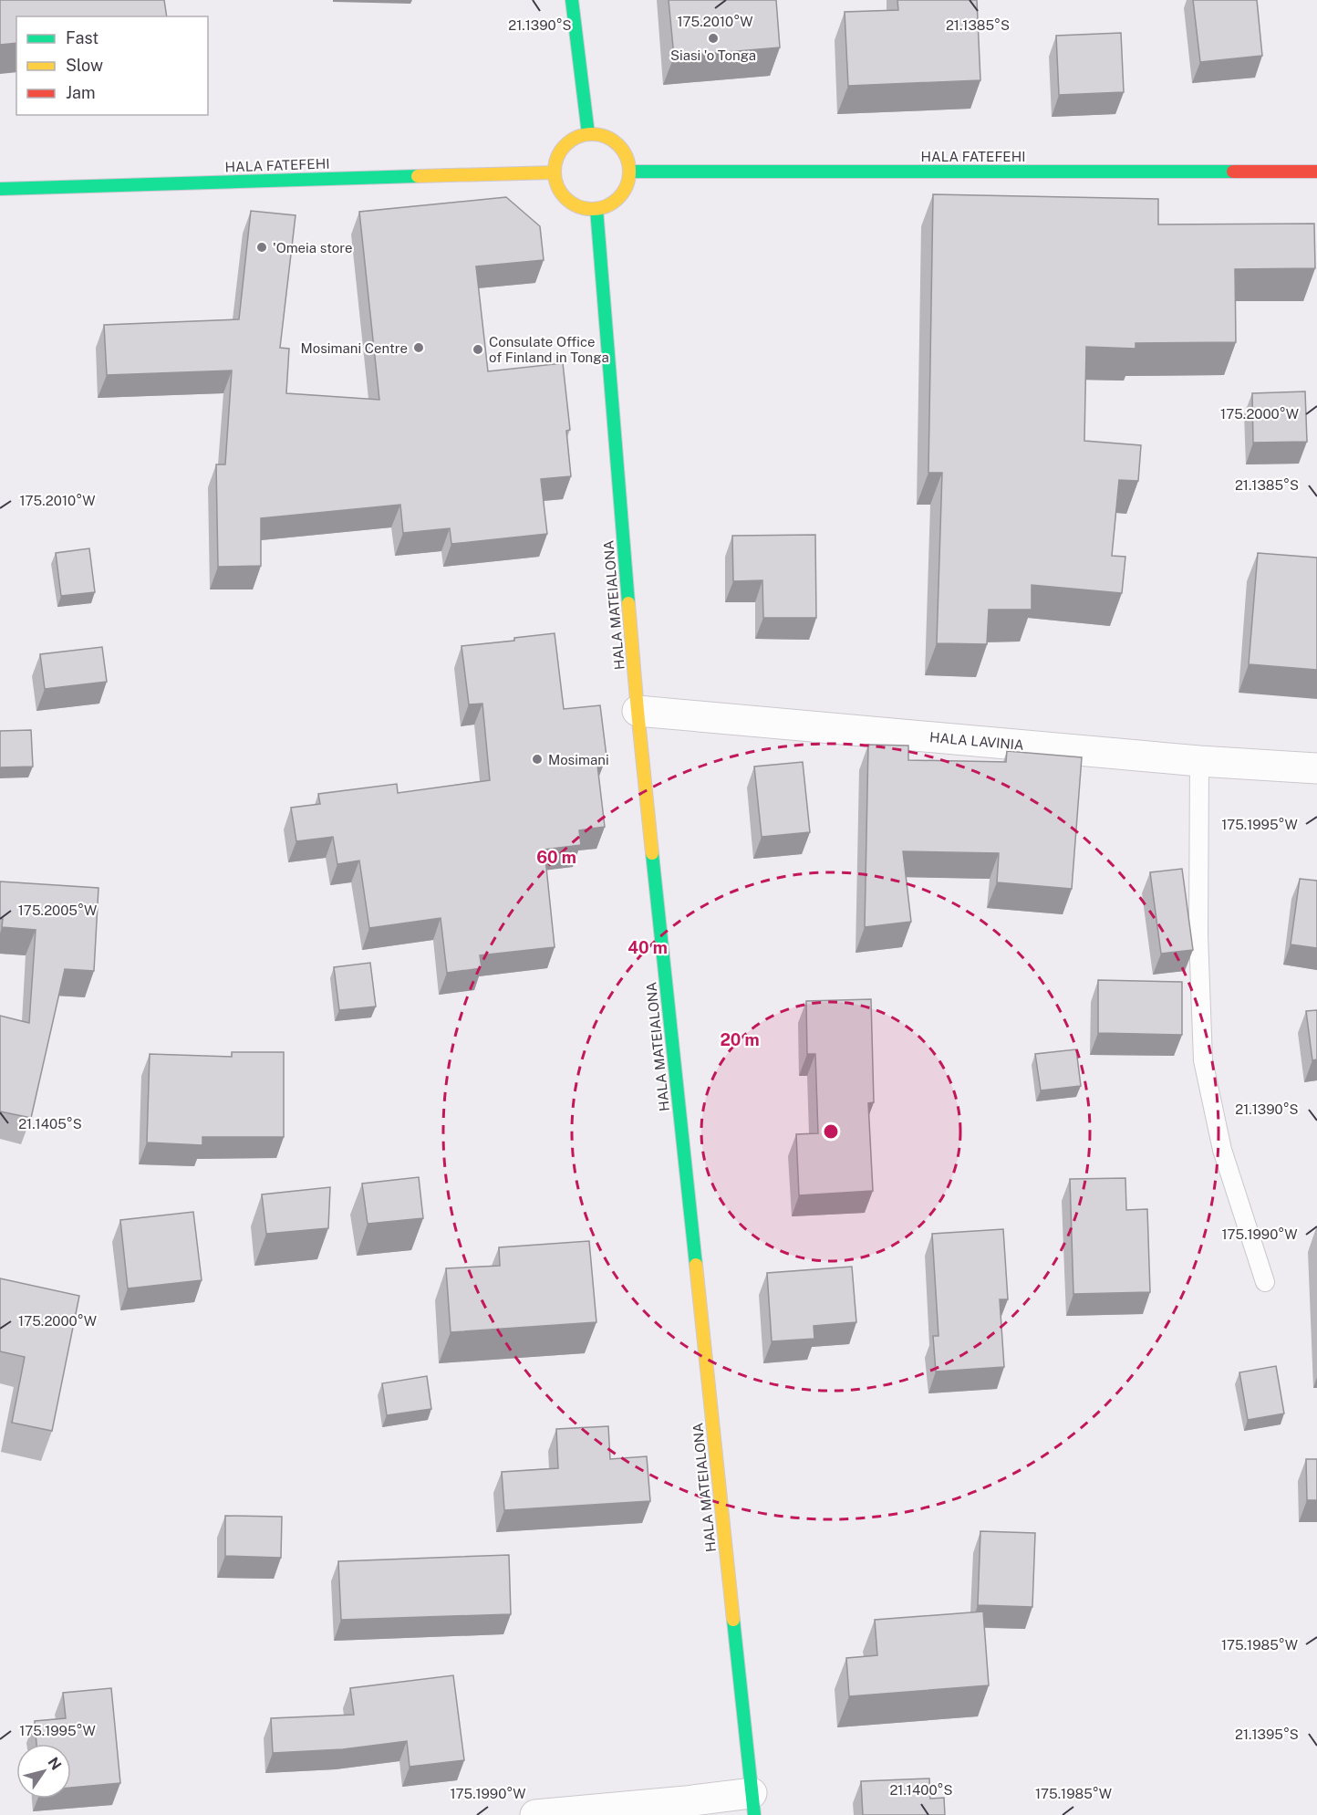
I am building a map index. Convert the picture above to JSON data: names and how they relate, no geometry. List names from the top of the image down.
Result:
{
  "streets": {
    "main road": ["HALA FATEFEHI", "HALA MATEIALONA"],
    "street": ["HALA LAVINIA"]
  },
  "crossings": [
    ["HALA FATEFEHI", "HALA MATEIALONA"],
    ["HALA MATEIALONA", "HALA LAVINIA"]
  ],
  "places": [
    "Siasi 'o Tonga",
    "'Omeia store",
    "Mosimani Centre",
    "Consulate Office of Finland in Tonga",
    "Mosimani"
  ],
  "legend": ["Fast", "Slow", "Jam"],
  "north": "top right",
  "coordinates": [
    "175.2010°W",
    "21.1390°S",
    "21.1385°S",
    "175.2000°W",
    "175.1995°W",
    "175.2005°W",
    "21.1405°S",
    "175.1990°W",
    "175.1985°W",
    "21.1395°S",
    "21.1400°S"
  ],
  "rings": ["60 m", "40 m", "20 m"]
}
